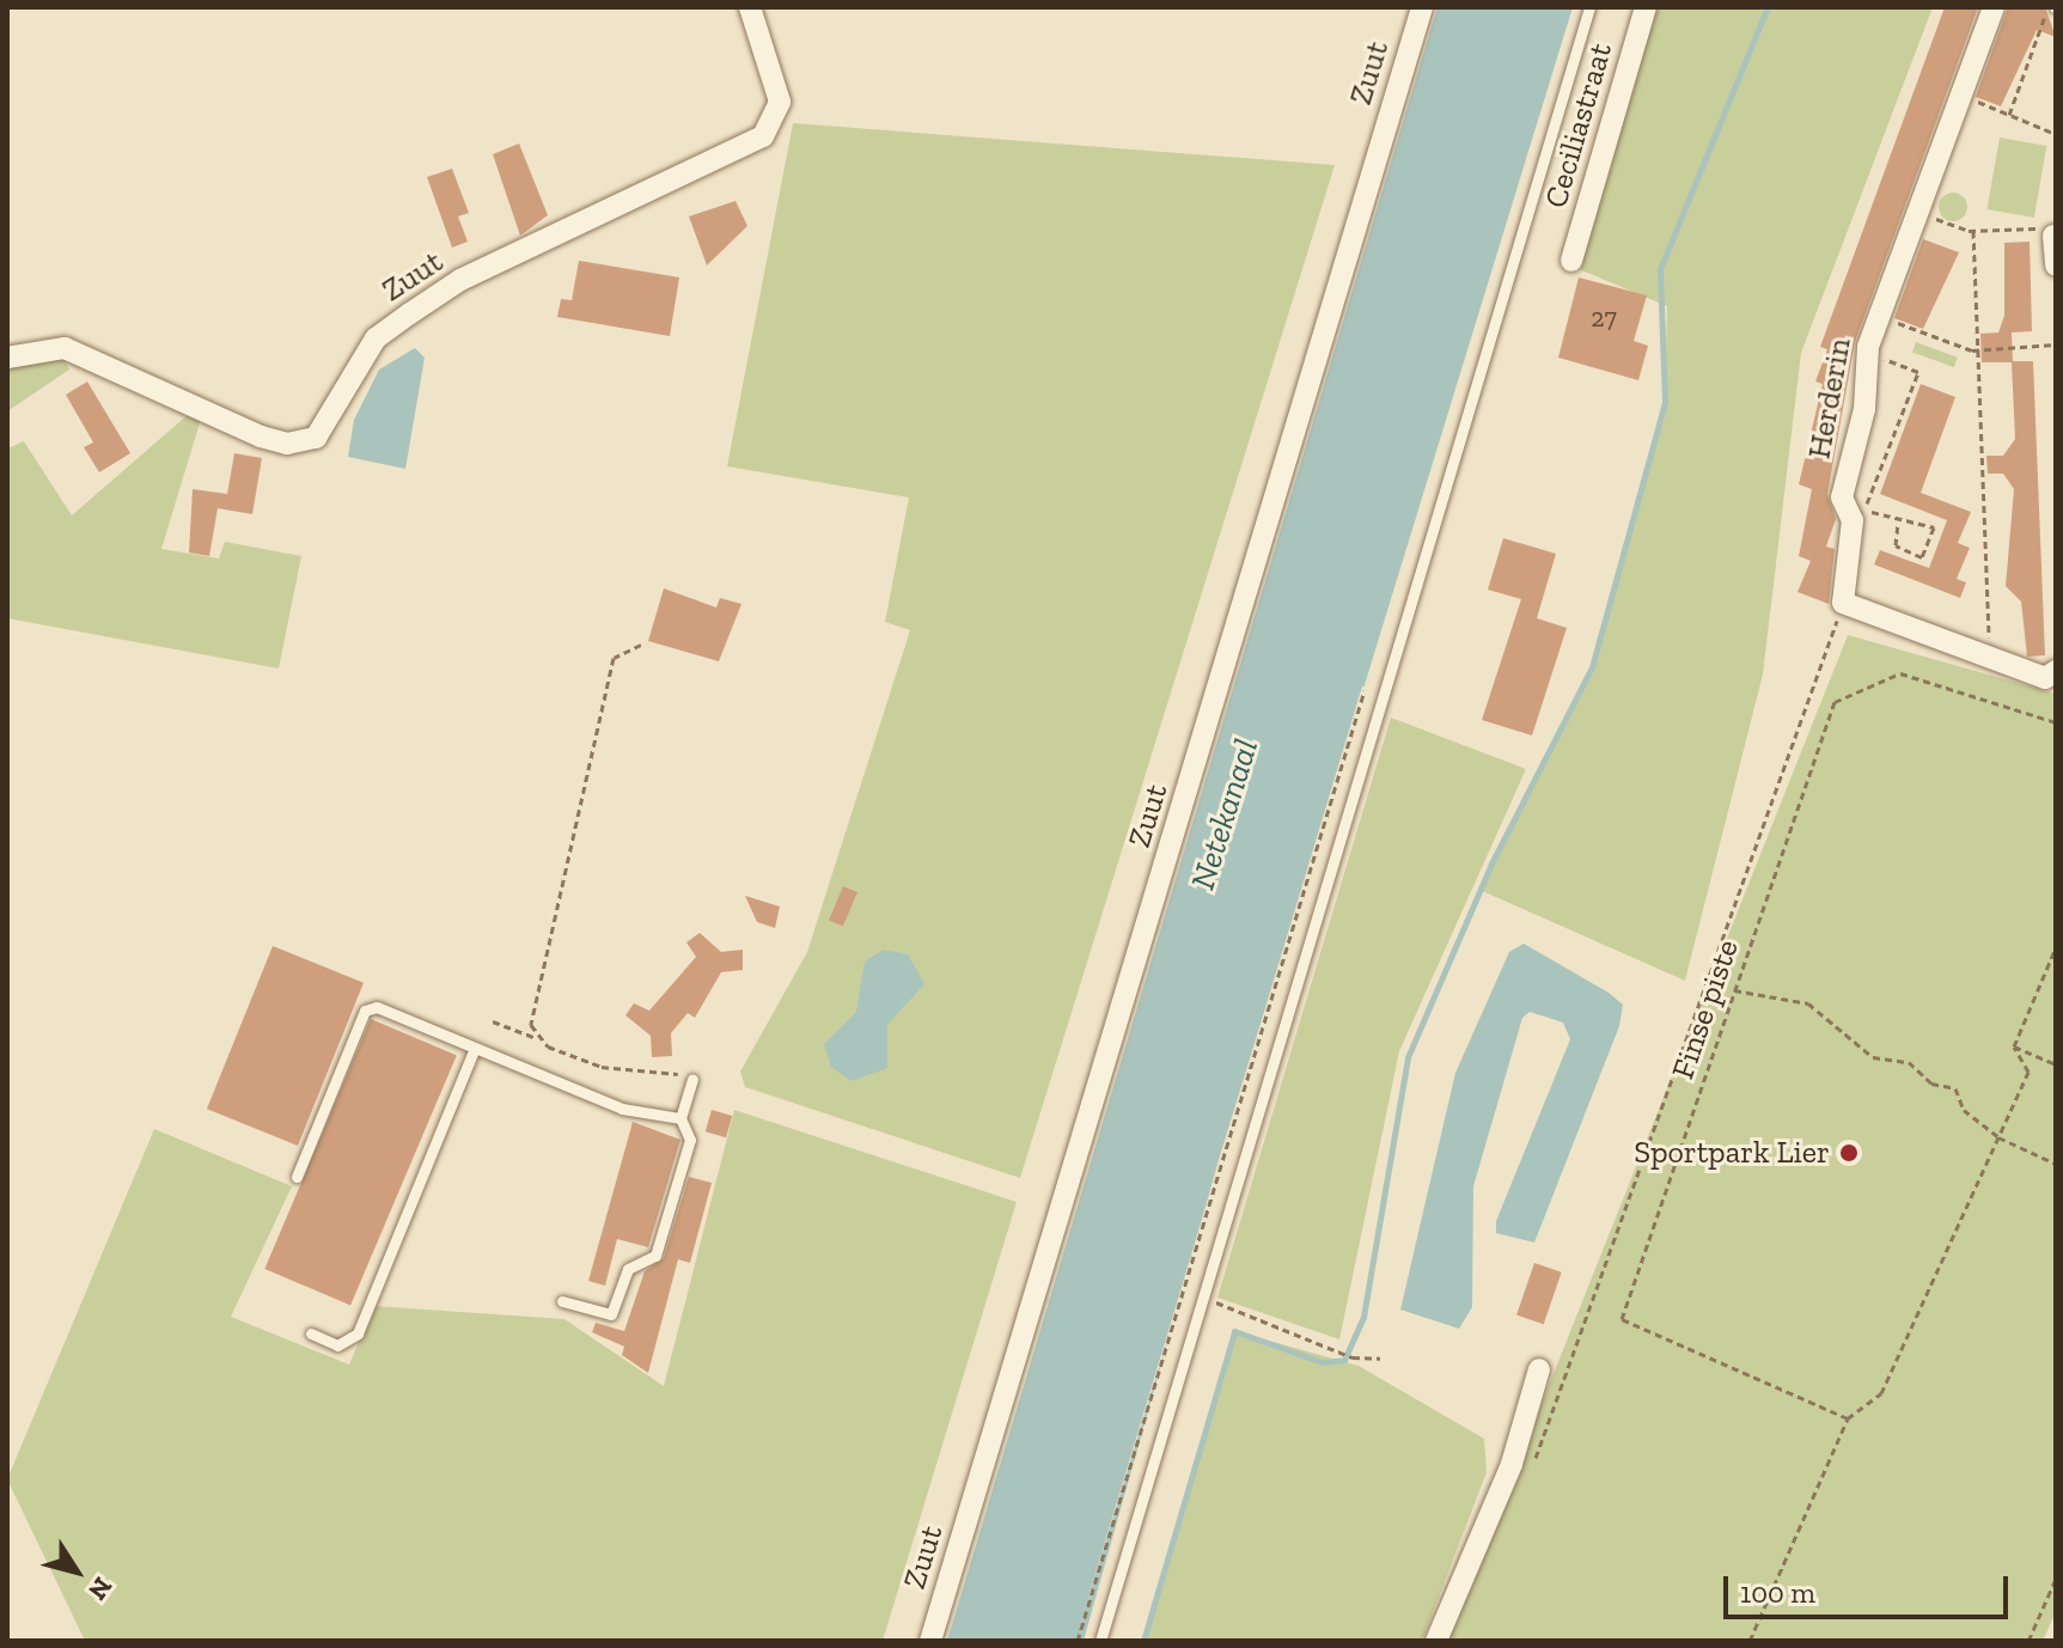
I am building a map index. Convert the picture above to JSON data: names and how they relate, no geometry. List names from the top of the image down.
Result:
{
  "streets": {
    "street": ["Zuut", "Ceciliastraat", "Herderin"],
    "path": ["Finse piste"]
  },
  "water": ["Netekanaal"],
  "places": ["Sportpark Lier"],
  "house_numbers": ["27"],
  "scale_bar": "100 m",
  "north": "bottom right"
}
